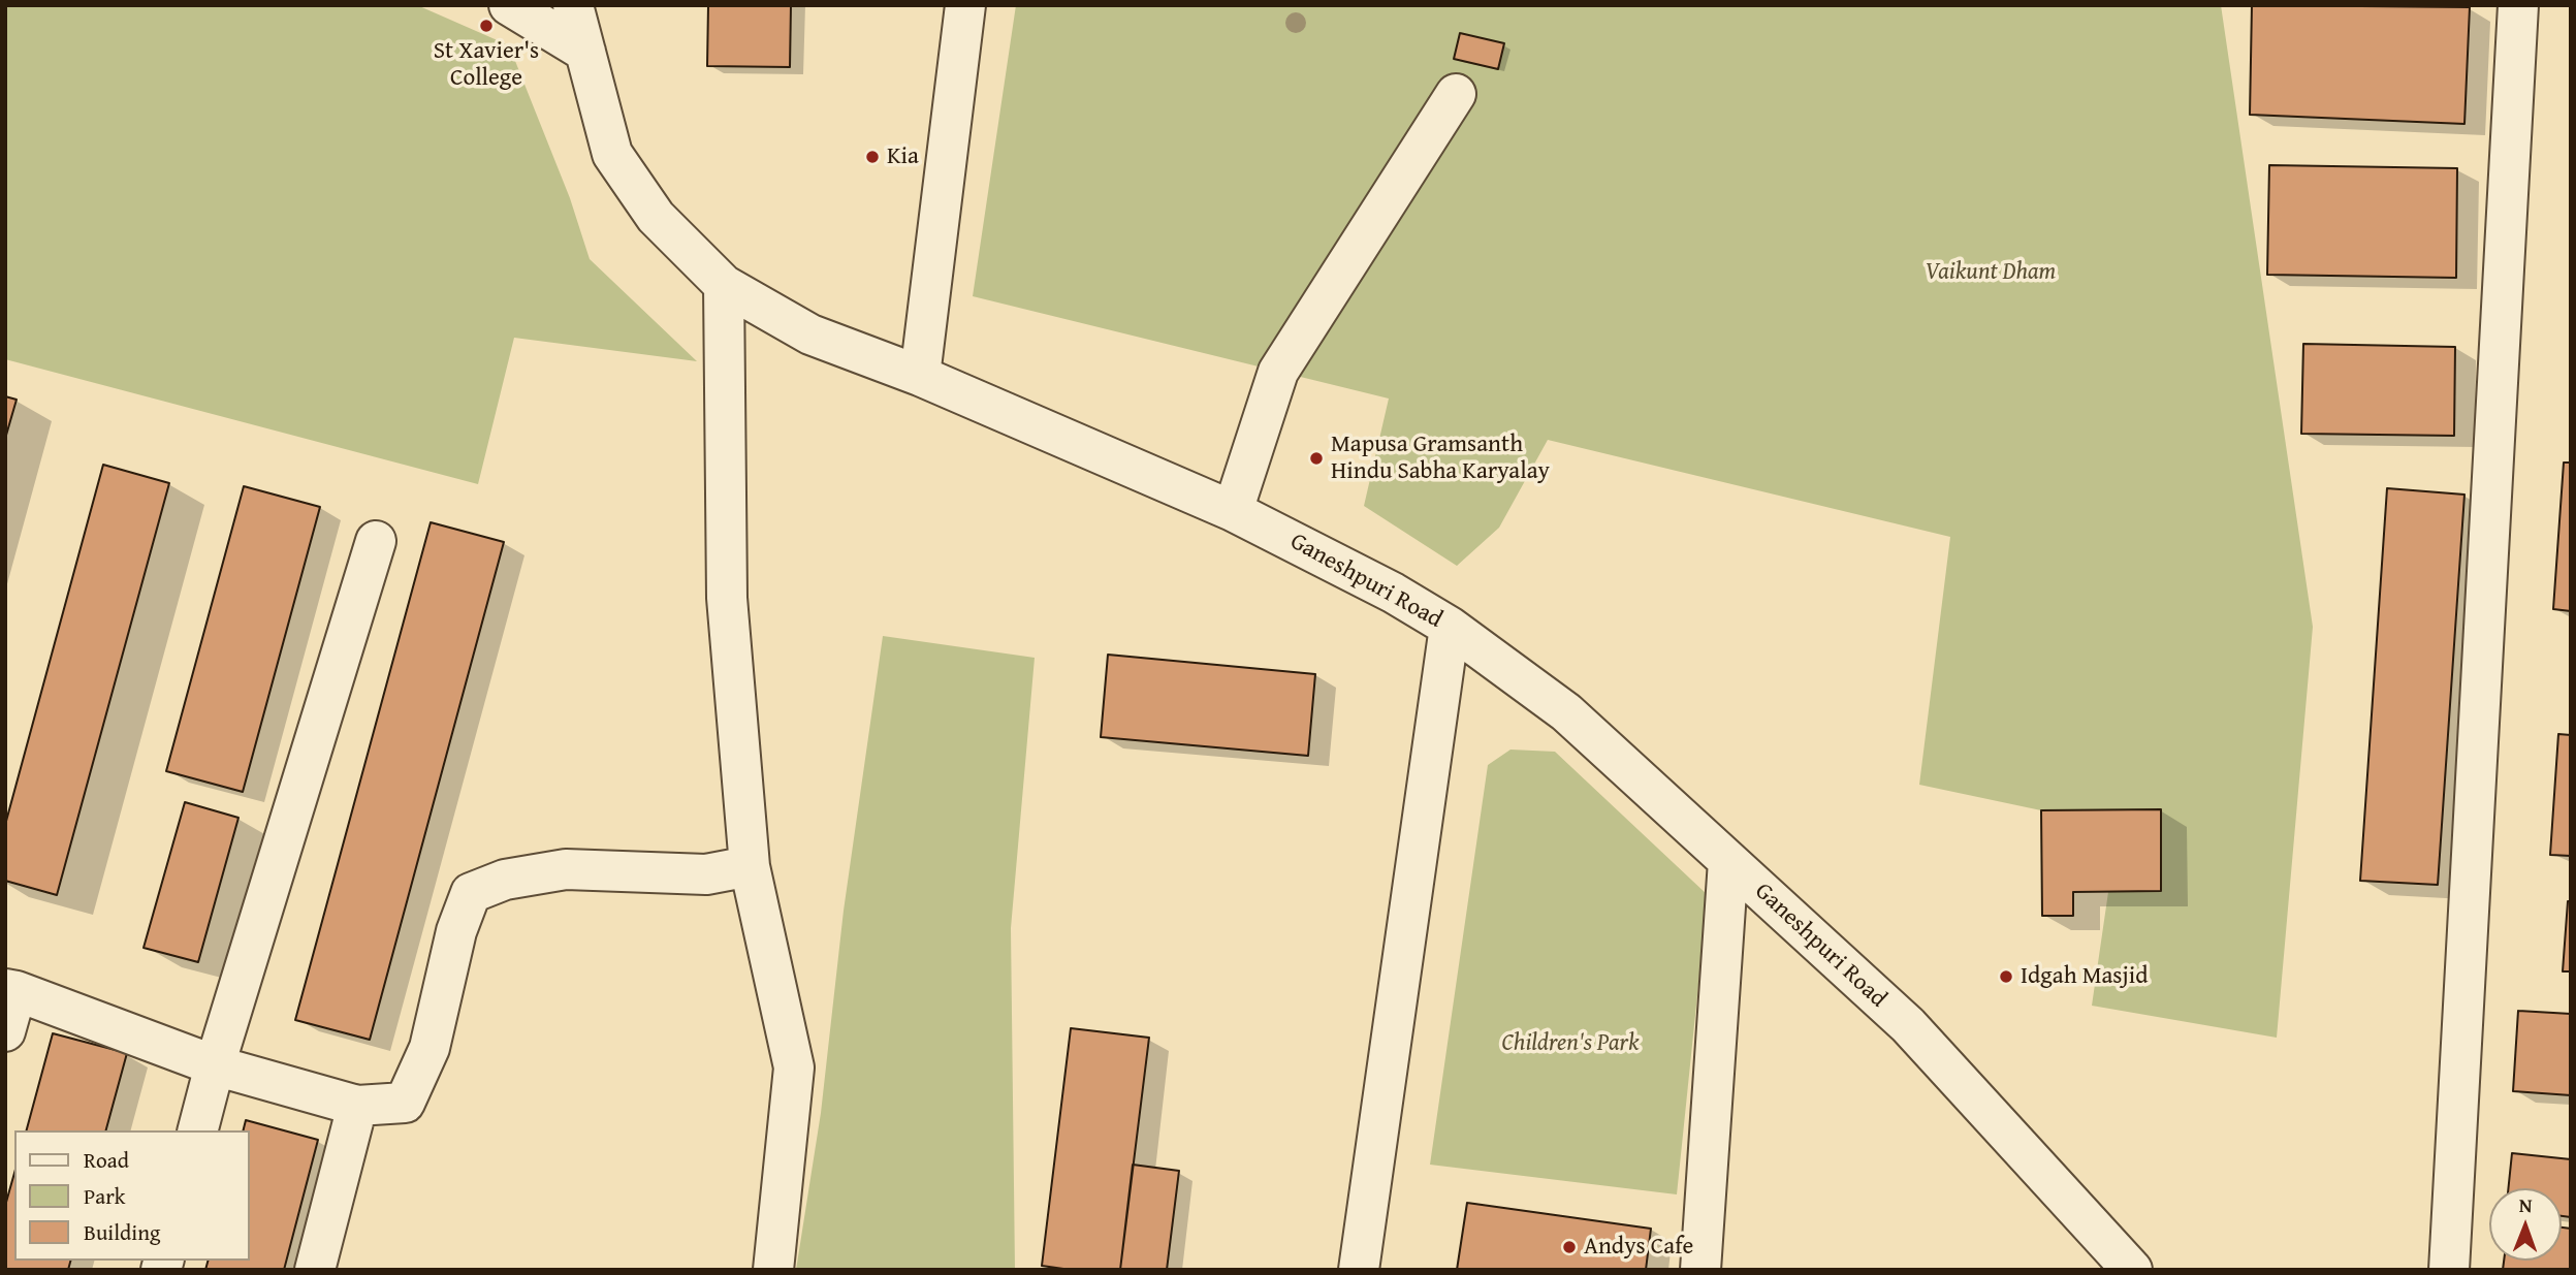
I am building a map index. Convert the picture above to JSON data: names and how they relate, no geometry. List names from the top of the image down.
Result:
{
  "streets": {
    "street": ["Ganeshpuri Road"]
  },
  "parks": ["Vaikunt Dham", "Children's Park"],
  "places": [
    "St Xavier's College",
    "Kia",
    "Mapusa Gramsanth Hindu Sabha Karyalay",
    "Idgah Masjid",
    "Andys Cafe"
  ],
  "legend": ["Road", "Park", "Building"],
  "north": "top"
}
